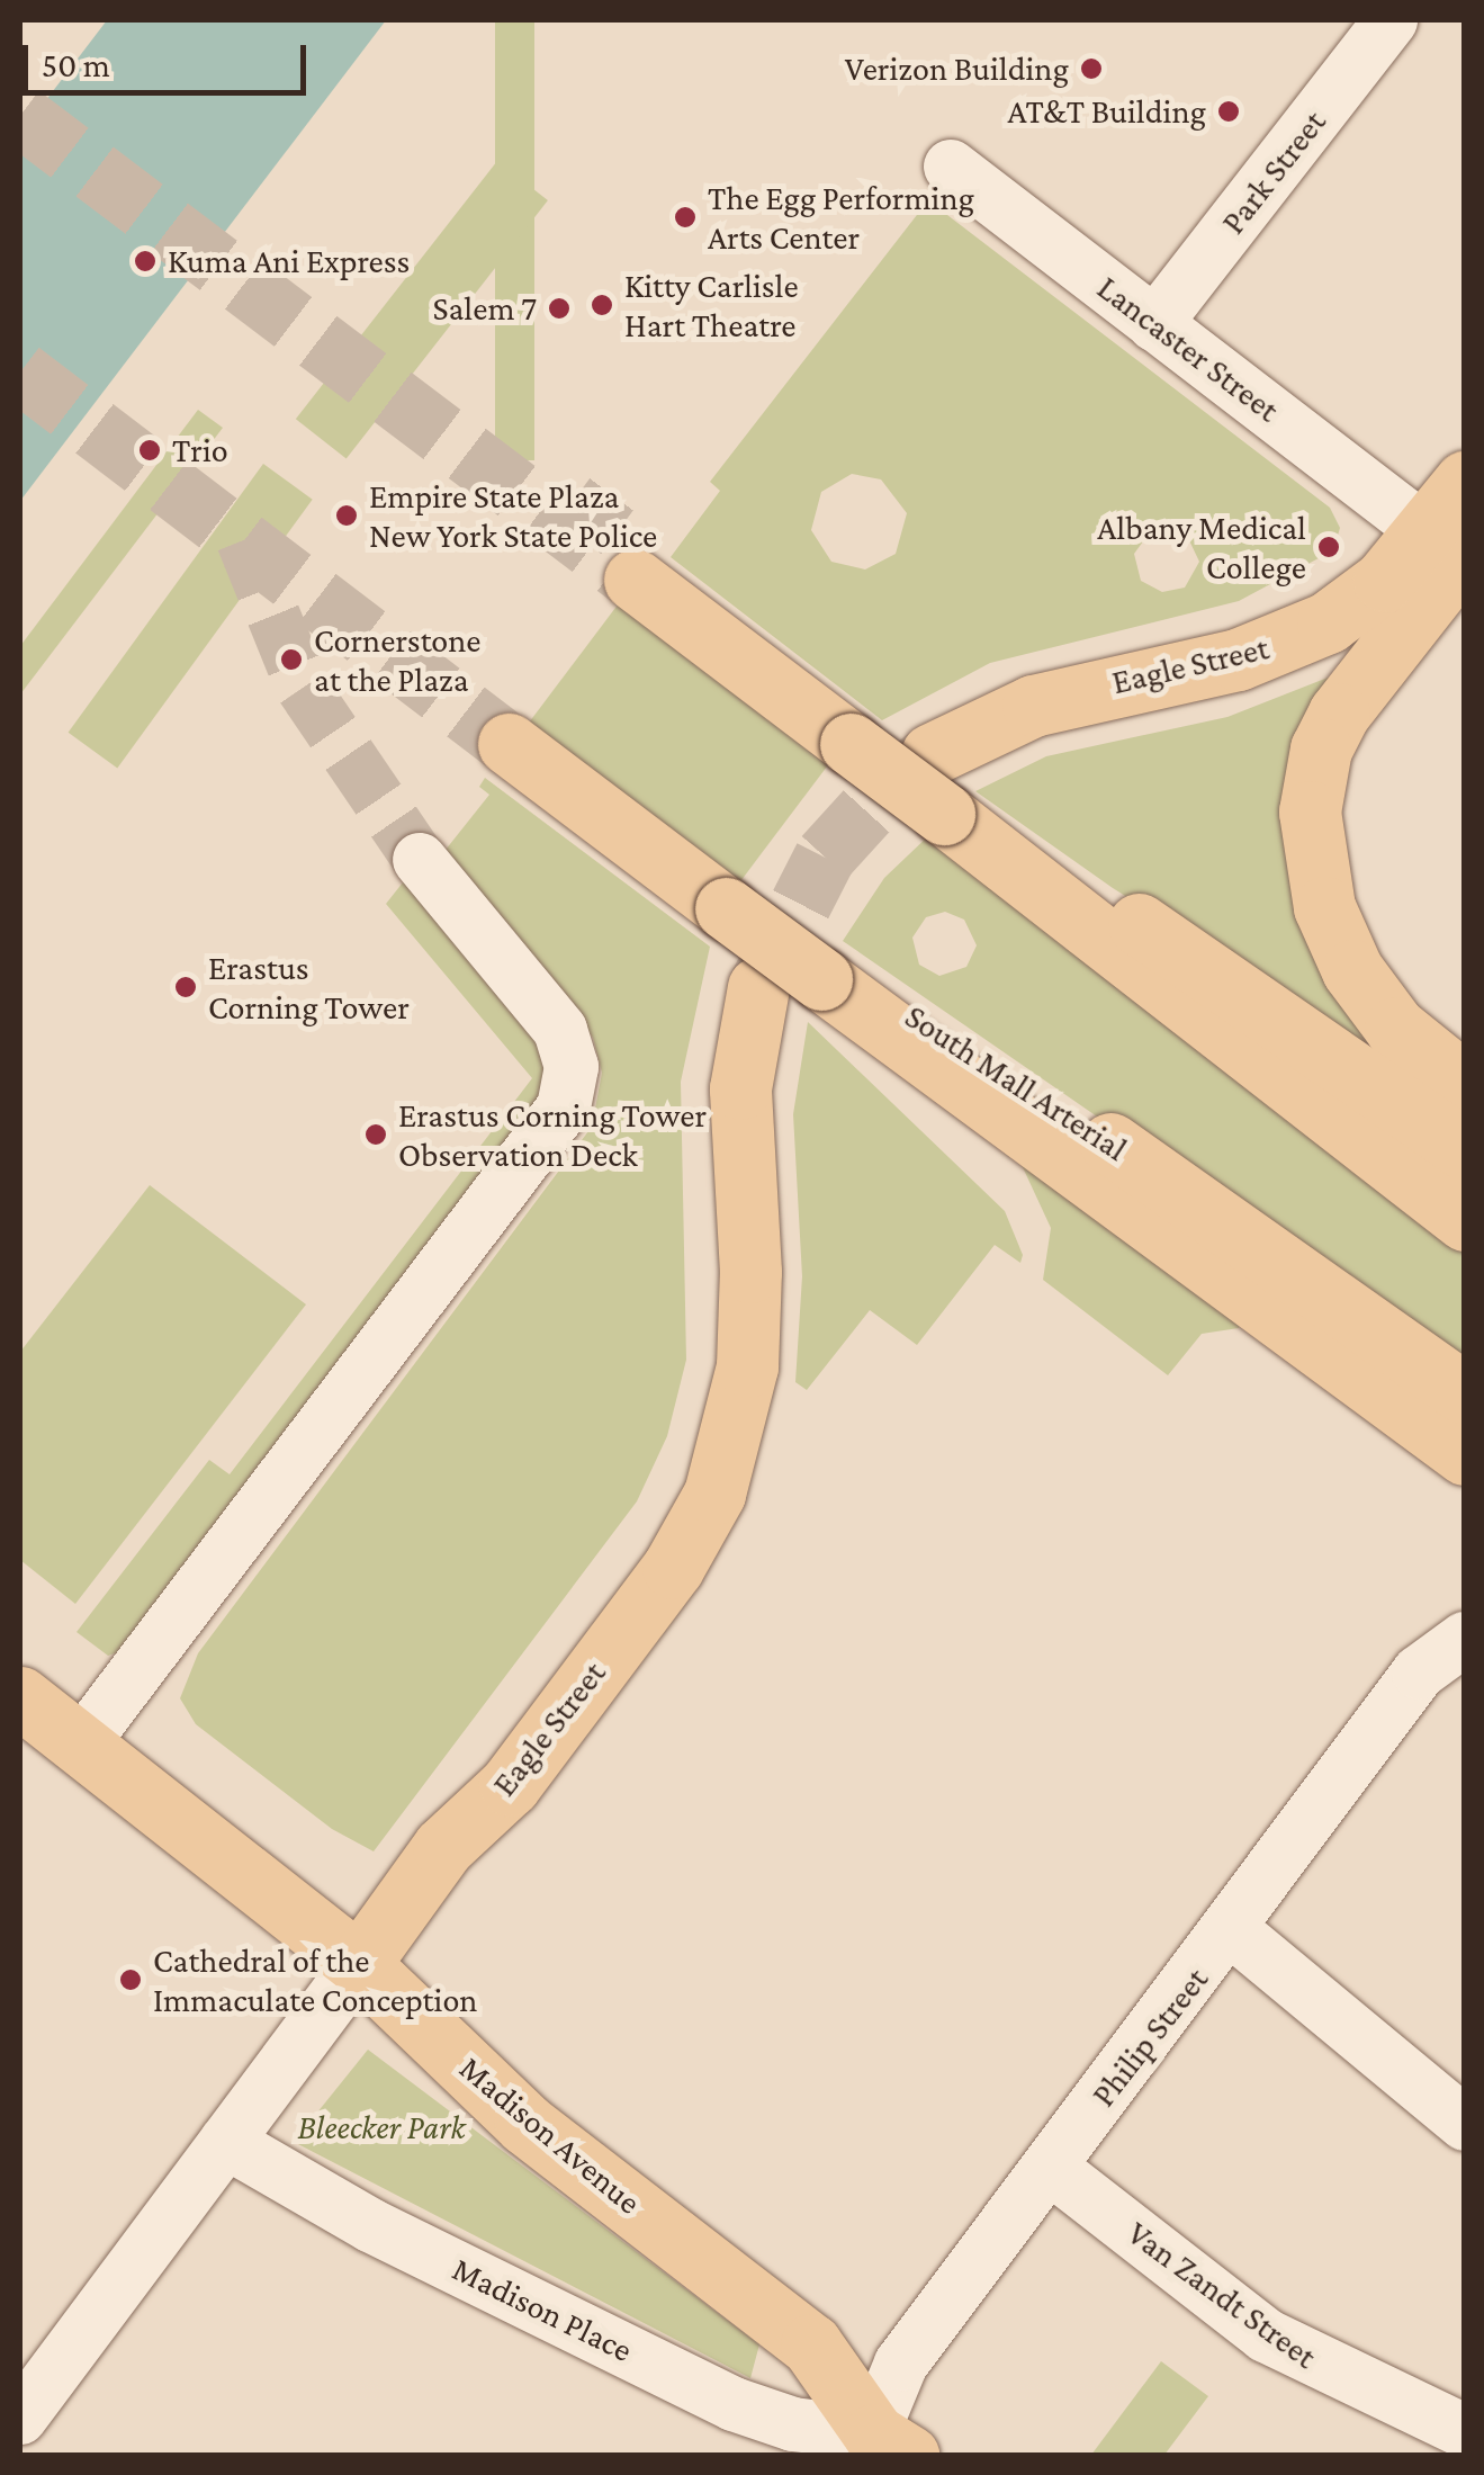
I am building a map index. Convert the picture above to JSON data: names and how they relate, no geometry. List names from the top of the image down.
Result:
{
  "streets": {
    "main road": ["Eagle Street", "South Mall Arterial", "Madison Avenue"],
    "street": [
      "Park Street",
      "Lancaster Street",
      "Philip Street",
      "Van Zandt Street",
      "Madison Place"
    ]
  },
  "crossings": [
    ["Park Street", "Lancaster Street"],
    ["Lancaster Street", "Eagle Street"],
    ["Eagle Street", "Madison Avenue"],
    ["Eagle Street", "Madison Place"],
    ["Philip Street", "Madison Avenue"],
    ["Philip Street", "Van Zandt Street"],
    ["Philip Street", "Madison Place"],
    ["Madison Avenue", "Madison Place"]
  ],
  "parks": ["Bleecker Park"],
  "places": [
    "Verizon Building",
    "AT&T Building",
    "The Egg Performing Arts Center",
    "Kuma Ani Express",
    "Kitty Carlisle Hart Theatre",
    "Salem 7",
    "Trio",
    "Empire State Plaza New York State Police",
    "Albany Medical College",
    "Cornerstone at the Plaza",
    "Erastus Corning Tower",
    "Erastus Corning Tower Observation Deck",
    "Cathedral of the Immaculate Conception"
  ],
  "scale_bar": "50 m"
}
